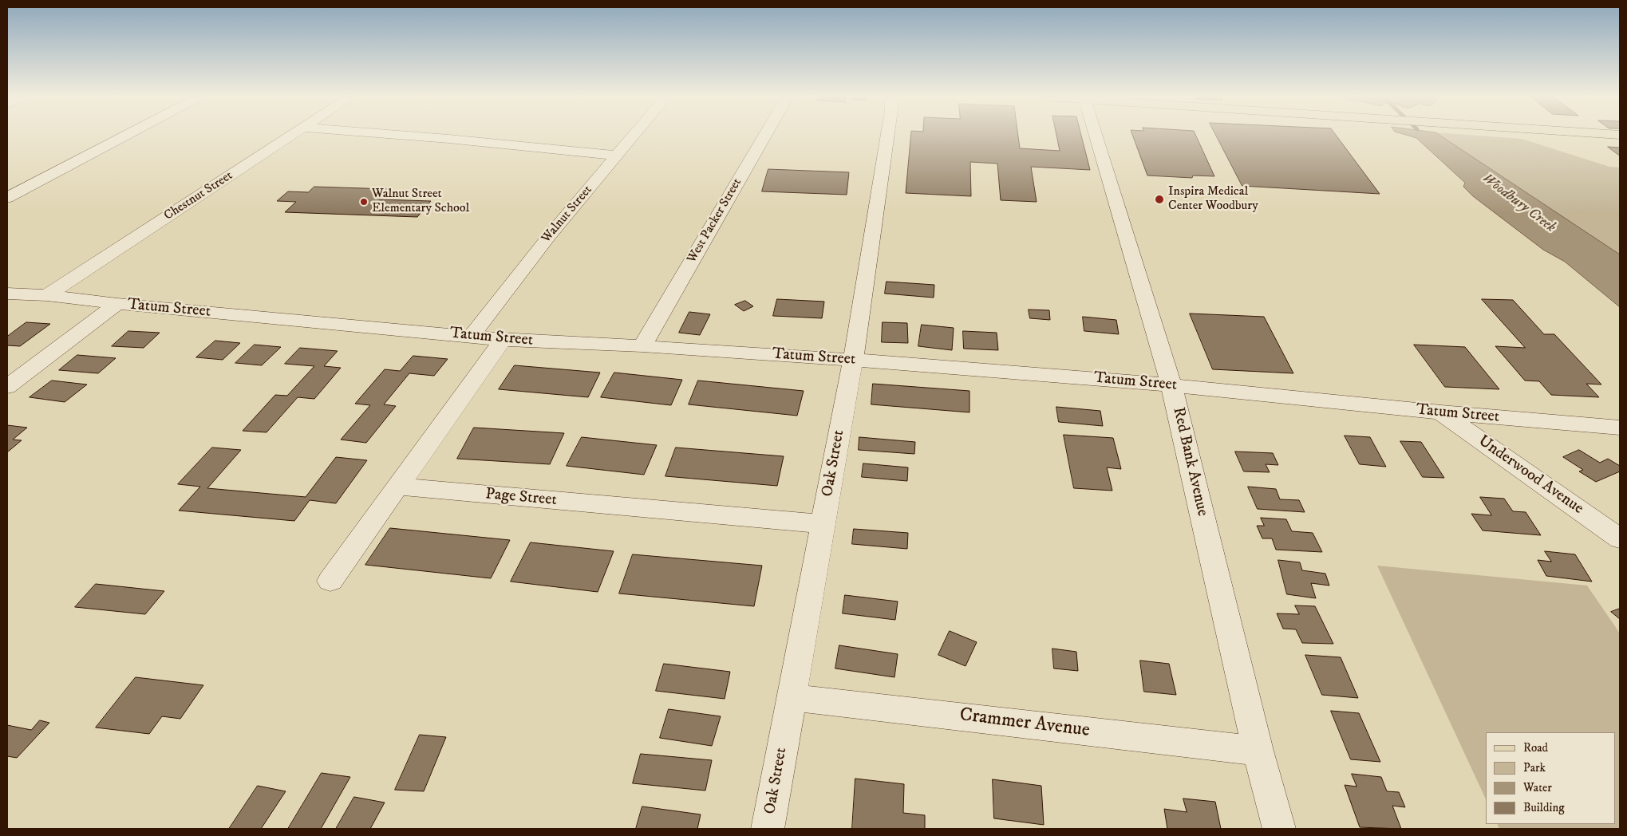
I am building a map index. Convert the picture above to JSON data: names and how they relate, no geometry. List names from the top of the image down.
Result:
{
  "streets": {
    "street": [
      "Chestnut Street",
      "Walnut Street",
      "West Packer Street",
      "Tatum Street",
      "Red Bank Avenue",
      "Oak Street",
      "Underwood Avenue",
      "Page Street",
      "Crammer Avenue"
    ]
  },
  "crossings": [
    ["Chestnut Street", "Tatum Street"],
    ["Walnut Street", "Tatum Street"],
    ["West Packer Street", "Tatum Street"],
    ["Tatum Street", "Red Bank Avenue"],
    ["Tatum Street", "Oak Street"],
    ["Tatum Street", "Underwood Avenue"],
    ["Red Bank Avenue", "Crammer Avenue"],
    ["Oak Street", "Page Street"],
    ["Oak Street", "Crammer Avenue"]
  ],
  "water": ["Woodbury Creek"],
  "places": ["Inspira Medical Center Woodbury", "Walnut Street Elementary School"],
  "legend": [
    "Road",
    "Park",
    "Water",
    "Building"
  ]
}
